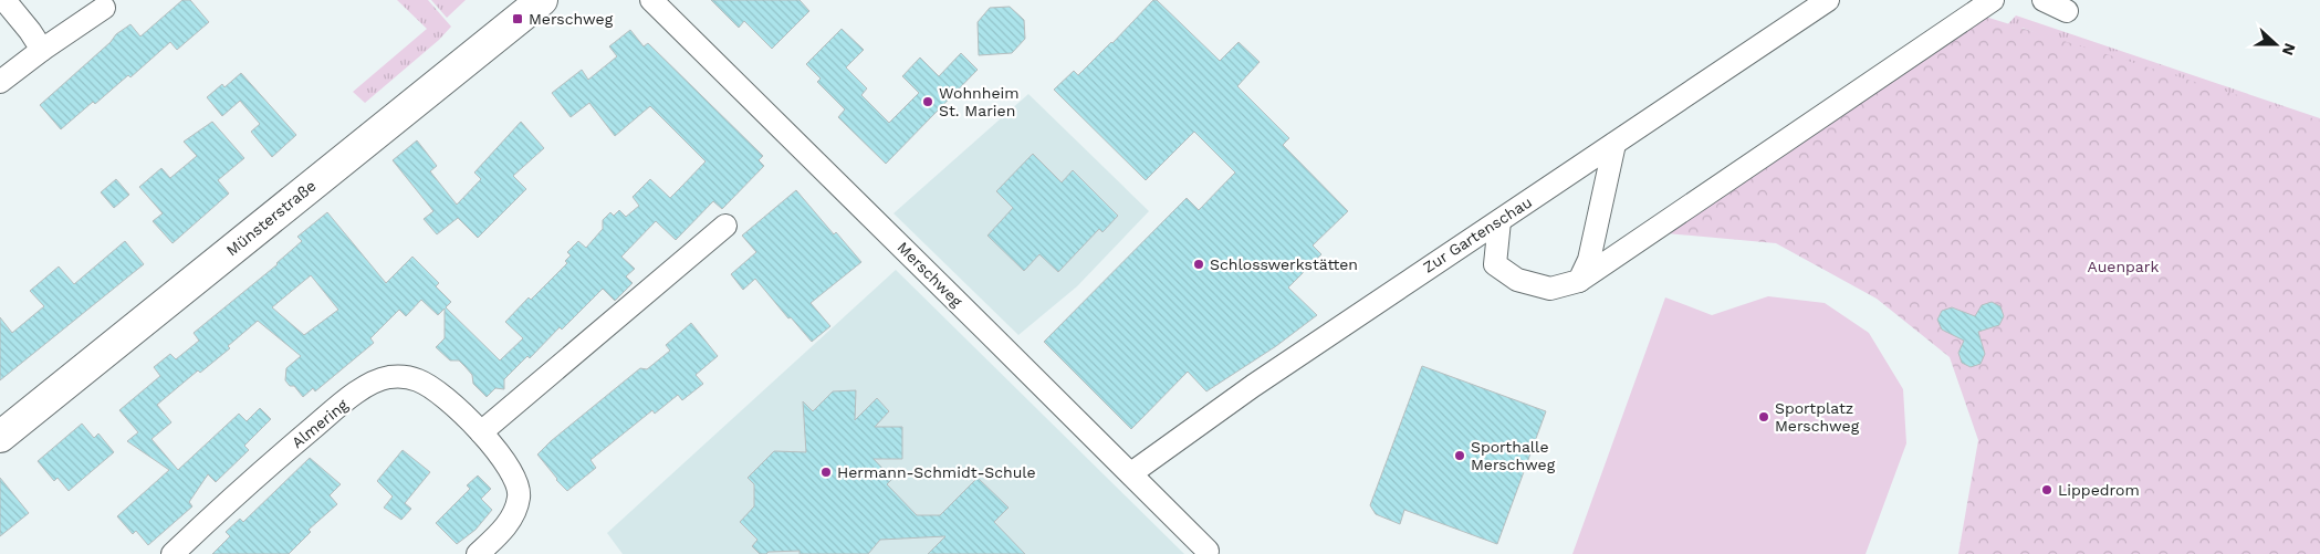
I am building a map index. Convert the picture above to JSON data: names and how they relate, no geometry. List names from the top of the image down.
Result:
{
  "streets": {
    "main road": ["Münsterstraße"],
    "street": ["Zur Gartenschau", "Merschweg", "Almering"]
  },
  "crossings": [
    ["Zur Gartenschau", "Merschweg"]
  ],
  "parks": ["Auenpark"],
  "places": {
    "transit": ["Merschweg"],
    "other": [
      "Wohnheim St. Marien",
      "Schlosswerkstätten",
      "Sportplatz Merschweg",
      "Sporthalle Merschweg",
      "Hermann-Schmidt-Schule",
      "Lippedrom"
    ]
  },
  "north": "right"
}
